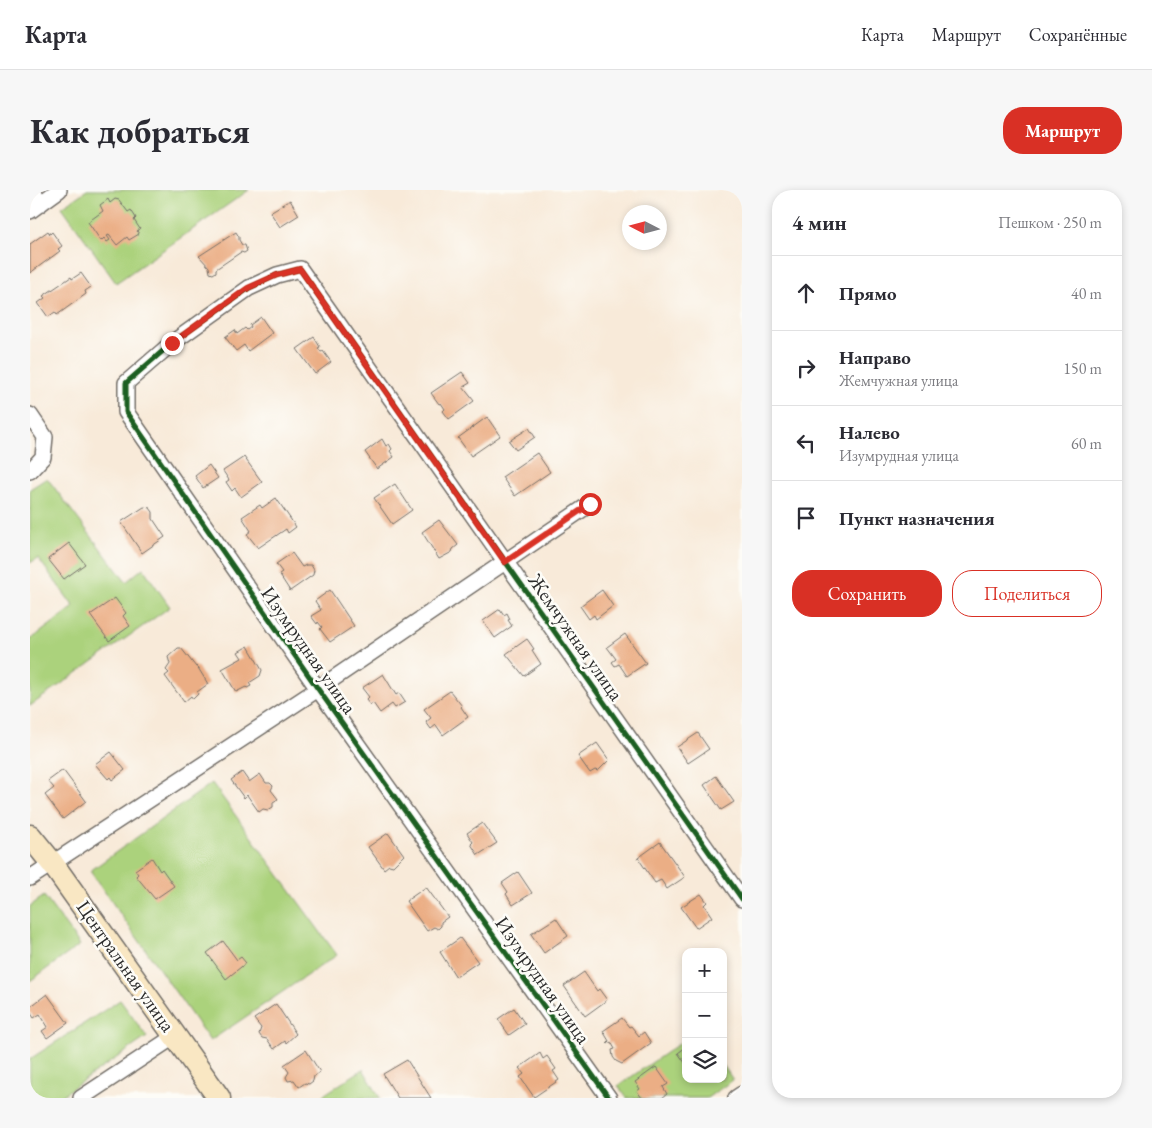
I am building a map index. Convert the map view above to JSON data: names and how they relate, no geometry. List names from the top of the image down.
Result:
{
  "streets": {
    "main road": ["Центральная улица"],
    "street": ["Жемчужная улица", "Изумрудная улица"]
  },
  "crossings": [
    ["Жемчужная улица", "Изумрудная улица"]
  ],
  "north": "left",
  "page": {
    "header": "Карта",
    "nav": ["Карта", "Маршрут", "Сохранённые"],
    "buttons": [
      "Маршрут",
      ["Сохранить", "Поделиться"]
    ],
    "title": "Как добраться",
    "heading": ["4 мин", "Пешком · 250 m"],
    "list": [
      ["Прямо", "40 m"],
      ["Направо", "Жемчужная улица", "150 m"],
      ["Налево", "Изумрудная улица", "60 m"],
      "Пункт назначения"
    ],
    "map_buttons": ["+", "−"]
  }
}
